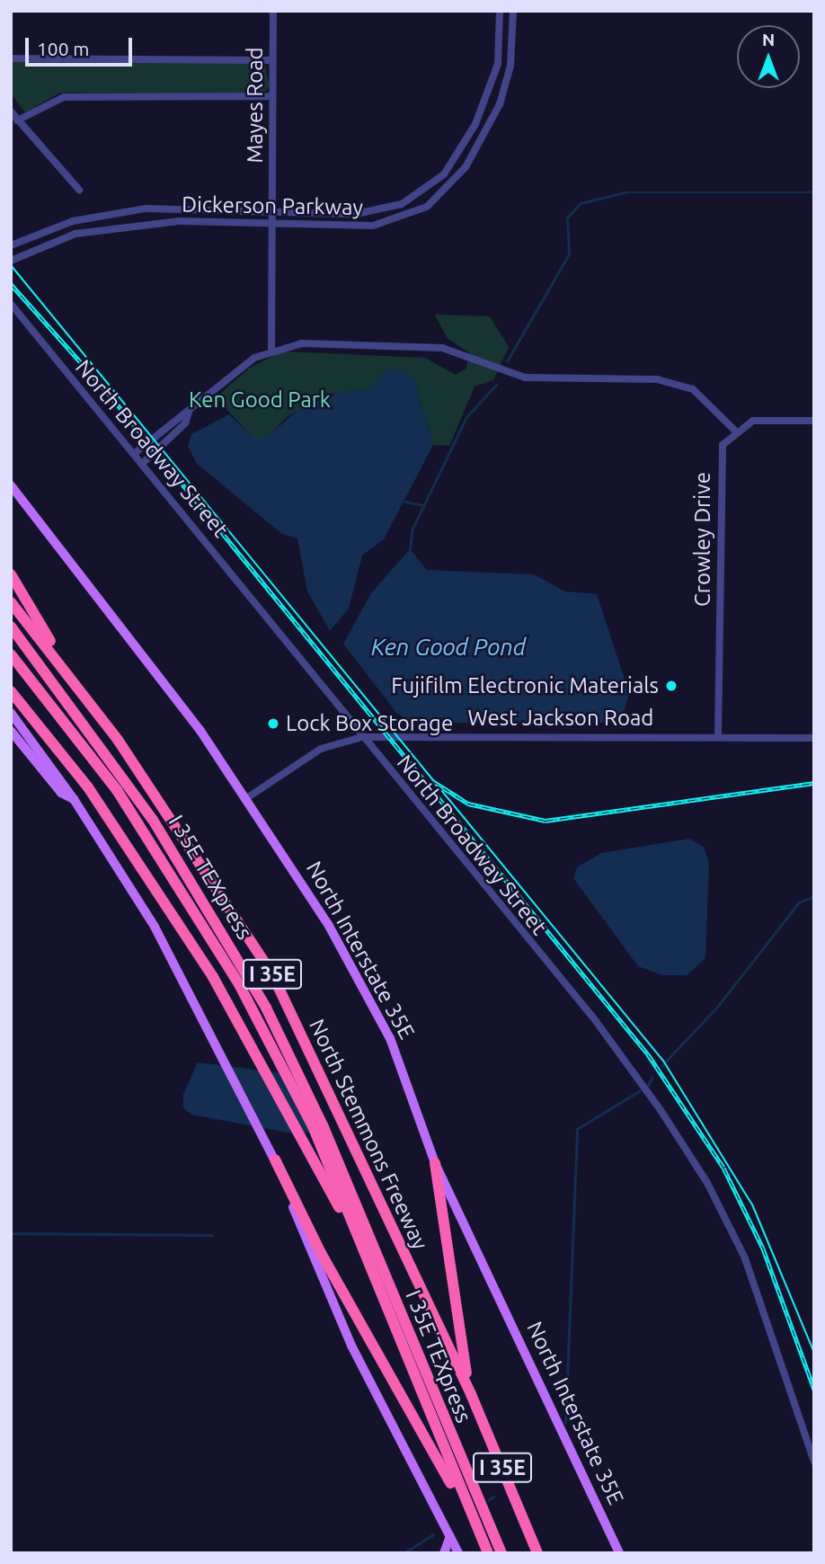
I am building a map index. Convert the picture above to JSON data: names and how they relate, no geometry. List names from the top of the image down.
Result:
{
  "streets": {
    "highway": ["I 35E TEXpress", "I 35E", "North Stemmons Freeway"],
    "main road": ["North Interstate 35E"],
    "street": [
      "Mayes Road",
      "Dickerson Parkway",
      "North Broadway Street",
      "Crowley Drive",
      "West Jackson Road"
    ]
  },
  "crossings": [
    ["Mayes Road", "Dickerson Parkway"],
    ["North Broadway Street", "West Jackson Road"],
    ["Crowley Drive", "West Jackson Road"],
    ["West Jackson Road", "North Interstate 35E"]
  ],
  "water": ["Ken Good Pond"],
  "parks": ["Ken Good Park"],
  "places": ["Fujifilm Electronic Materials", "Lock Box Storage"],
  "scale_bar": "100 m",
  "north": "top"
}
